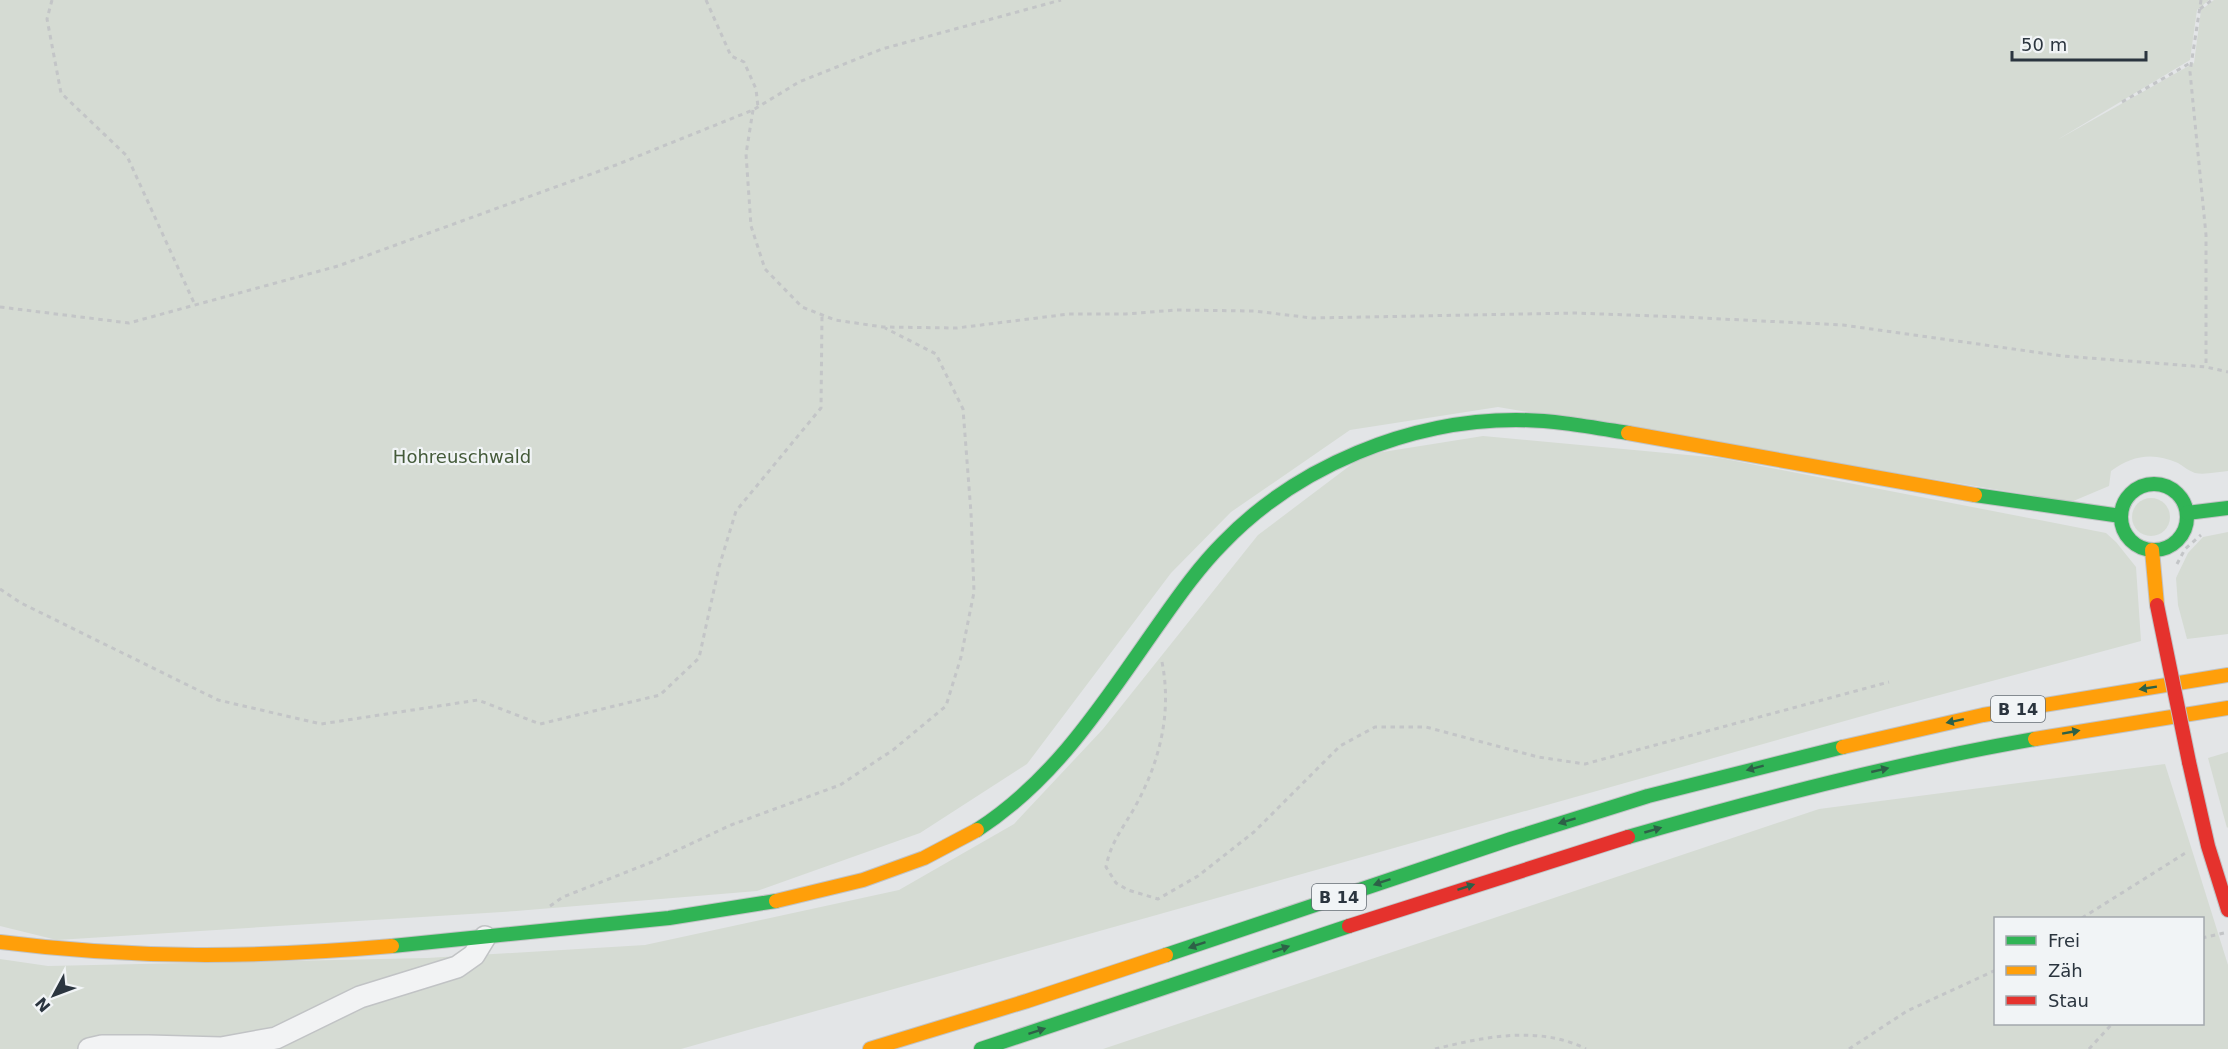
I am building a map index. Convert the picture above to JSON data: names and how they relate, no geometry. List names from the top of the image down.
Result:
{
  "streets": {
    "main road": ["B 14"]
  },
  "parks": ["Hohreuschwald"],
  "legend": ["Frei", "Zäh", "Stau"],
  "scale_bar": "50 m",
  "north": "bottom left"
}
